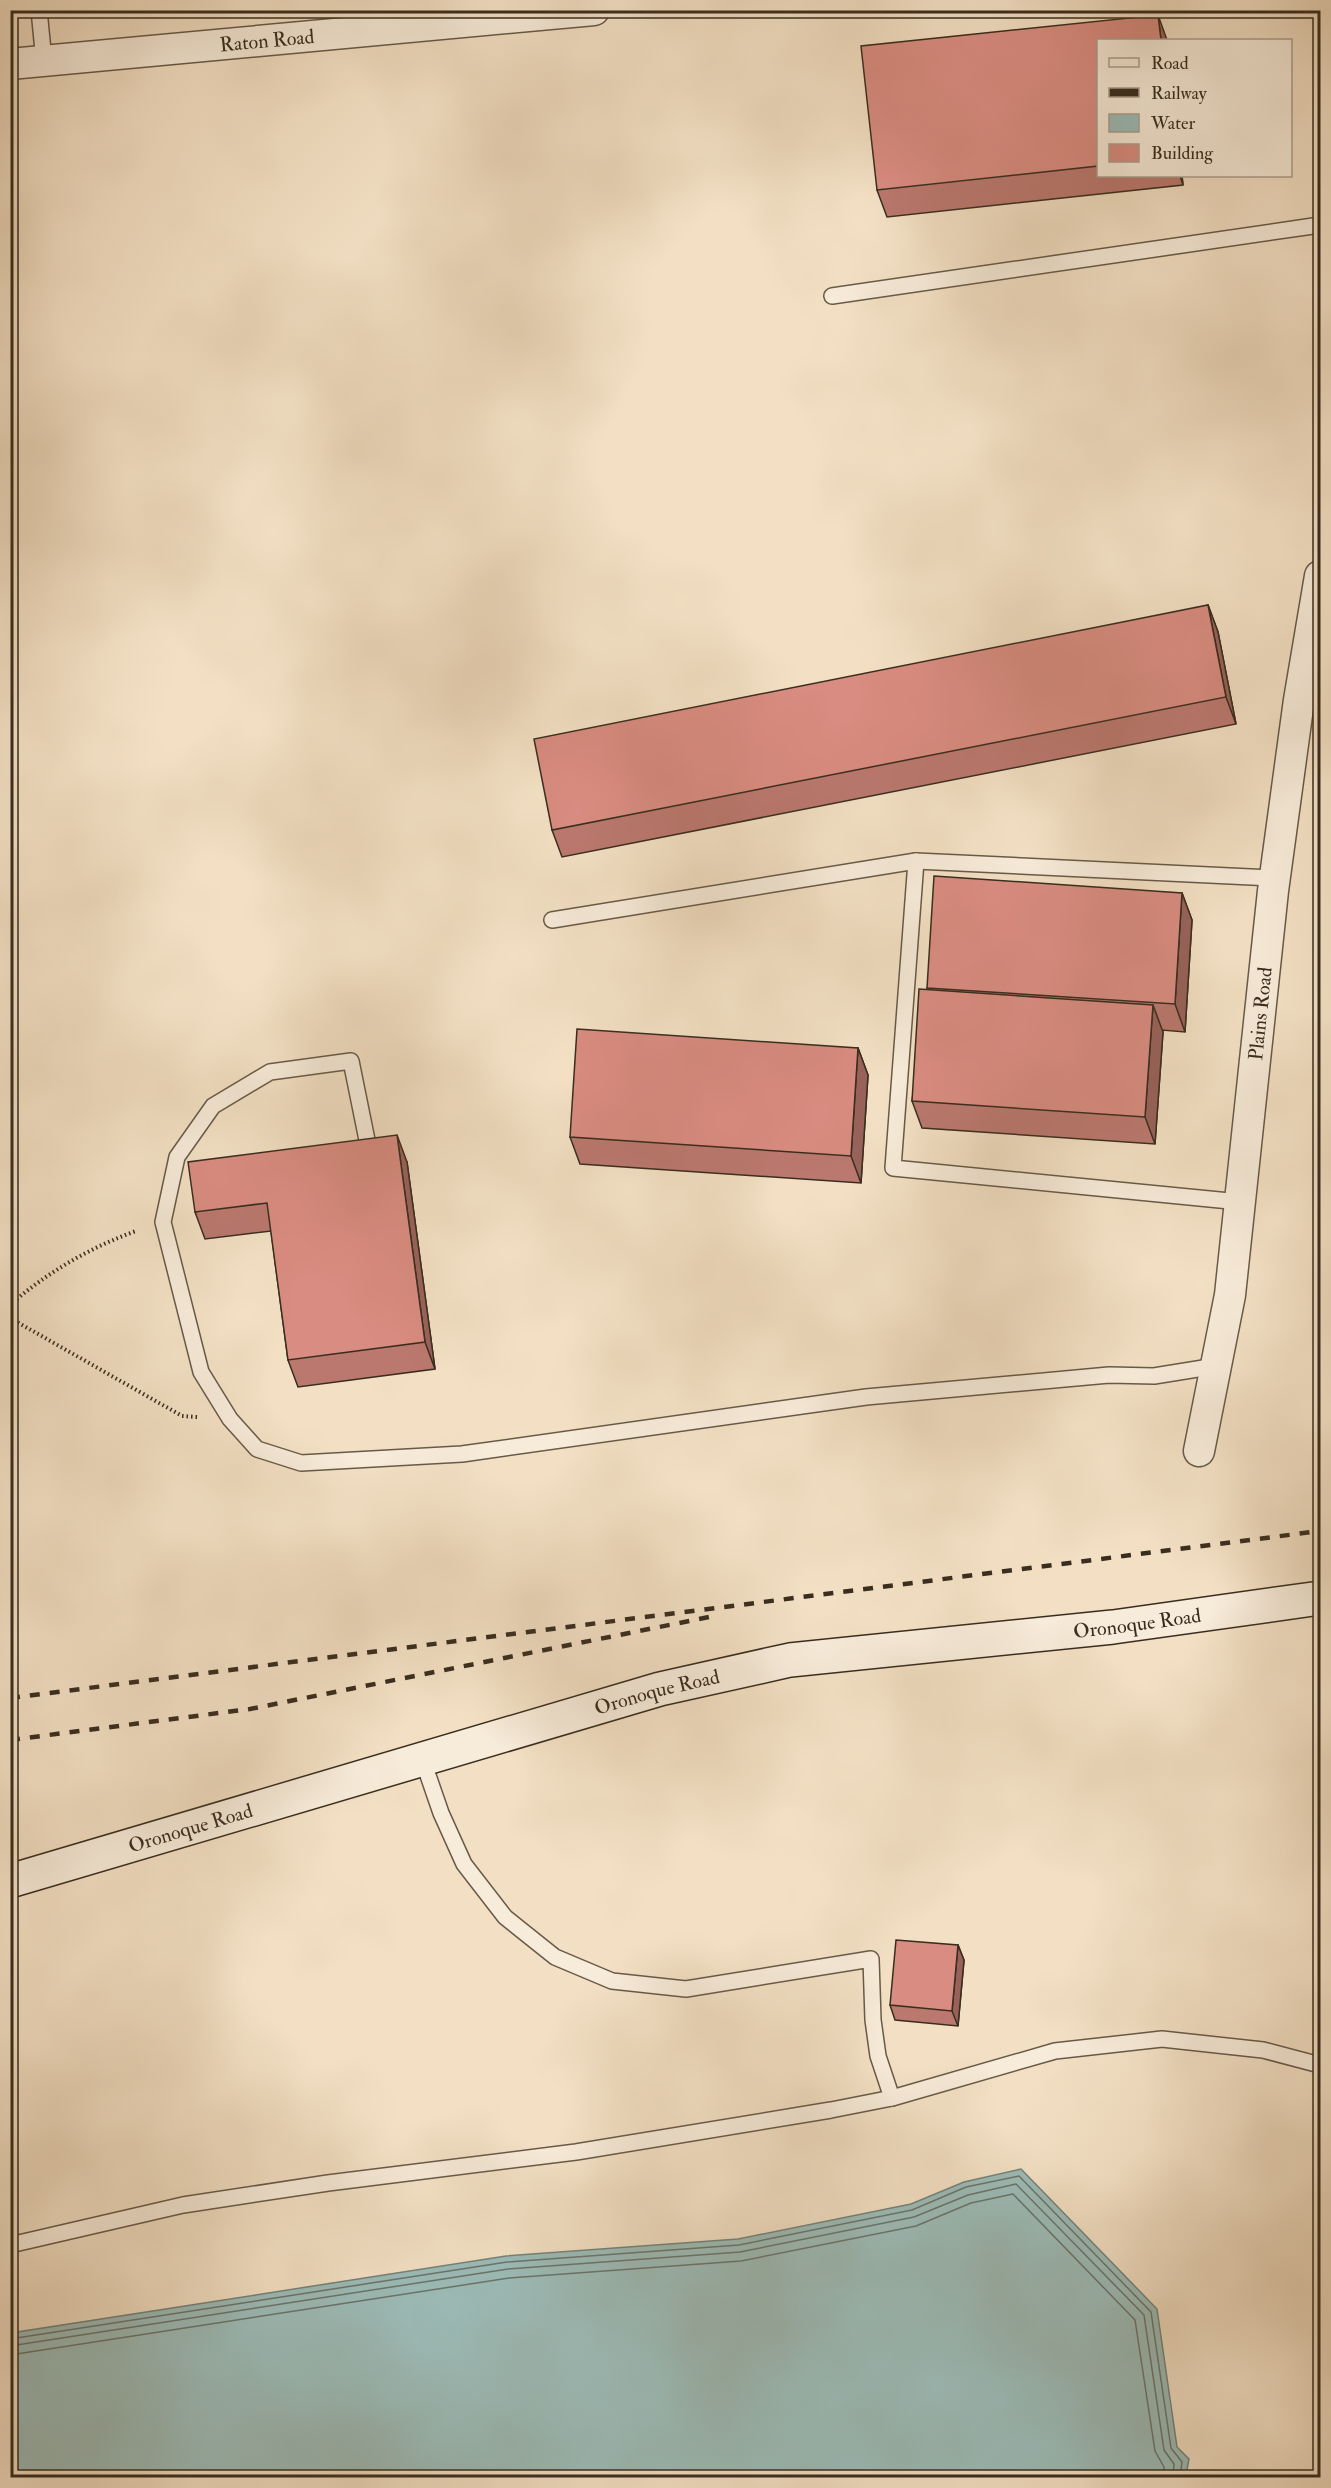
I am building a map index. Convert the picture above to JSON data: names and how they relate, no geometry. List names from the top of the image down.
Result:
{
  "streets": {
    "street": ["Raton Road", "Plains Road", "Oronoque Road"]
  },
  "legend": [
    "Road",
    "Railway",
    "Water",
    "Building"
  ]
}
